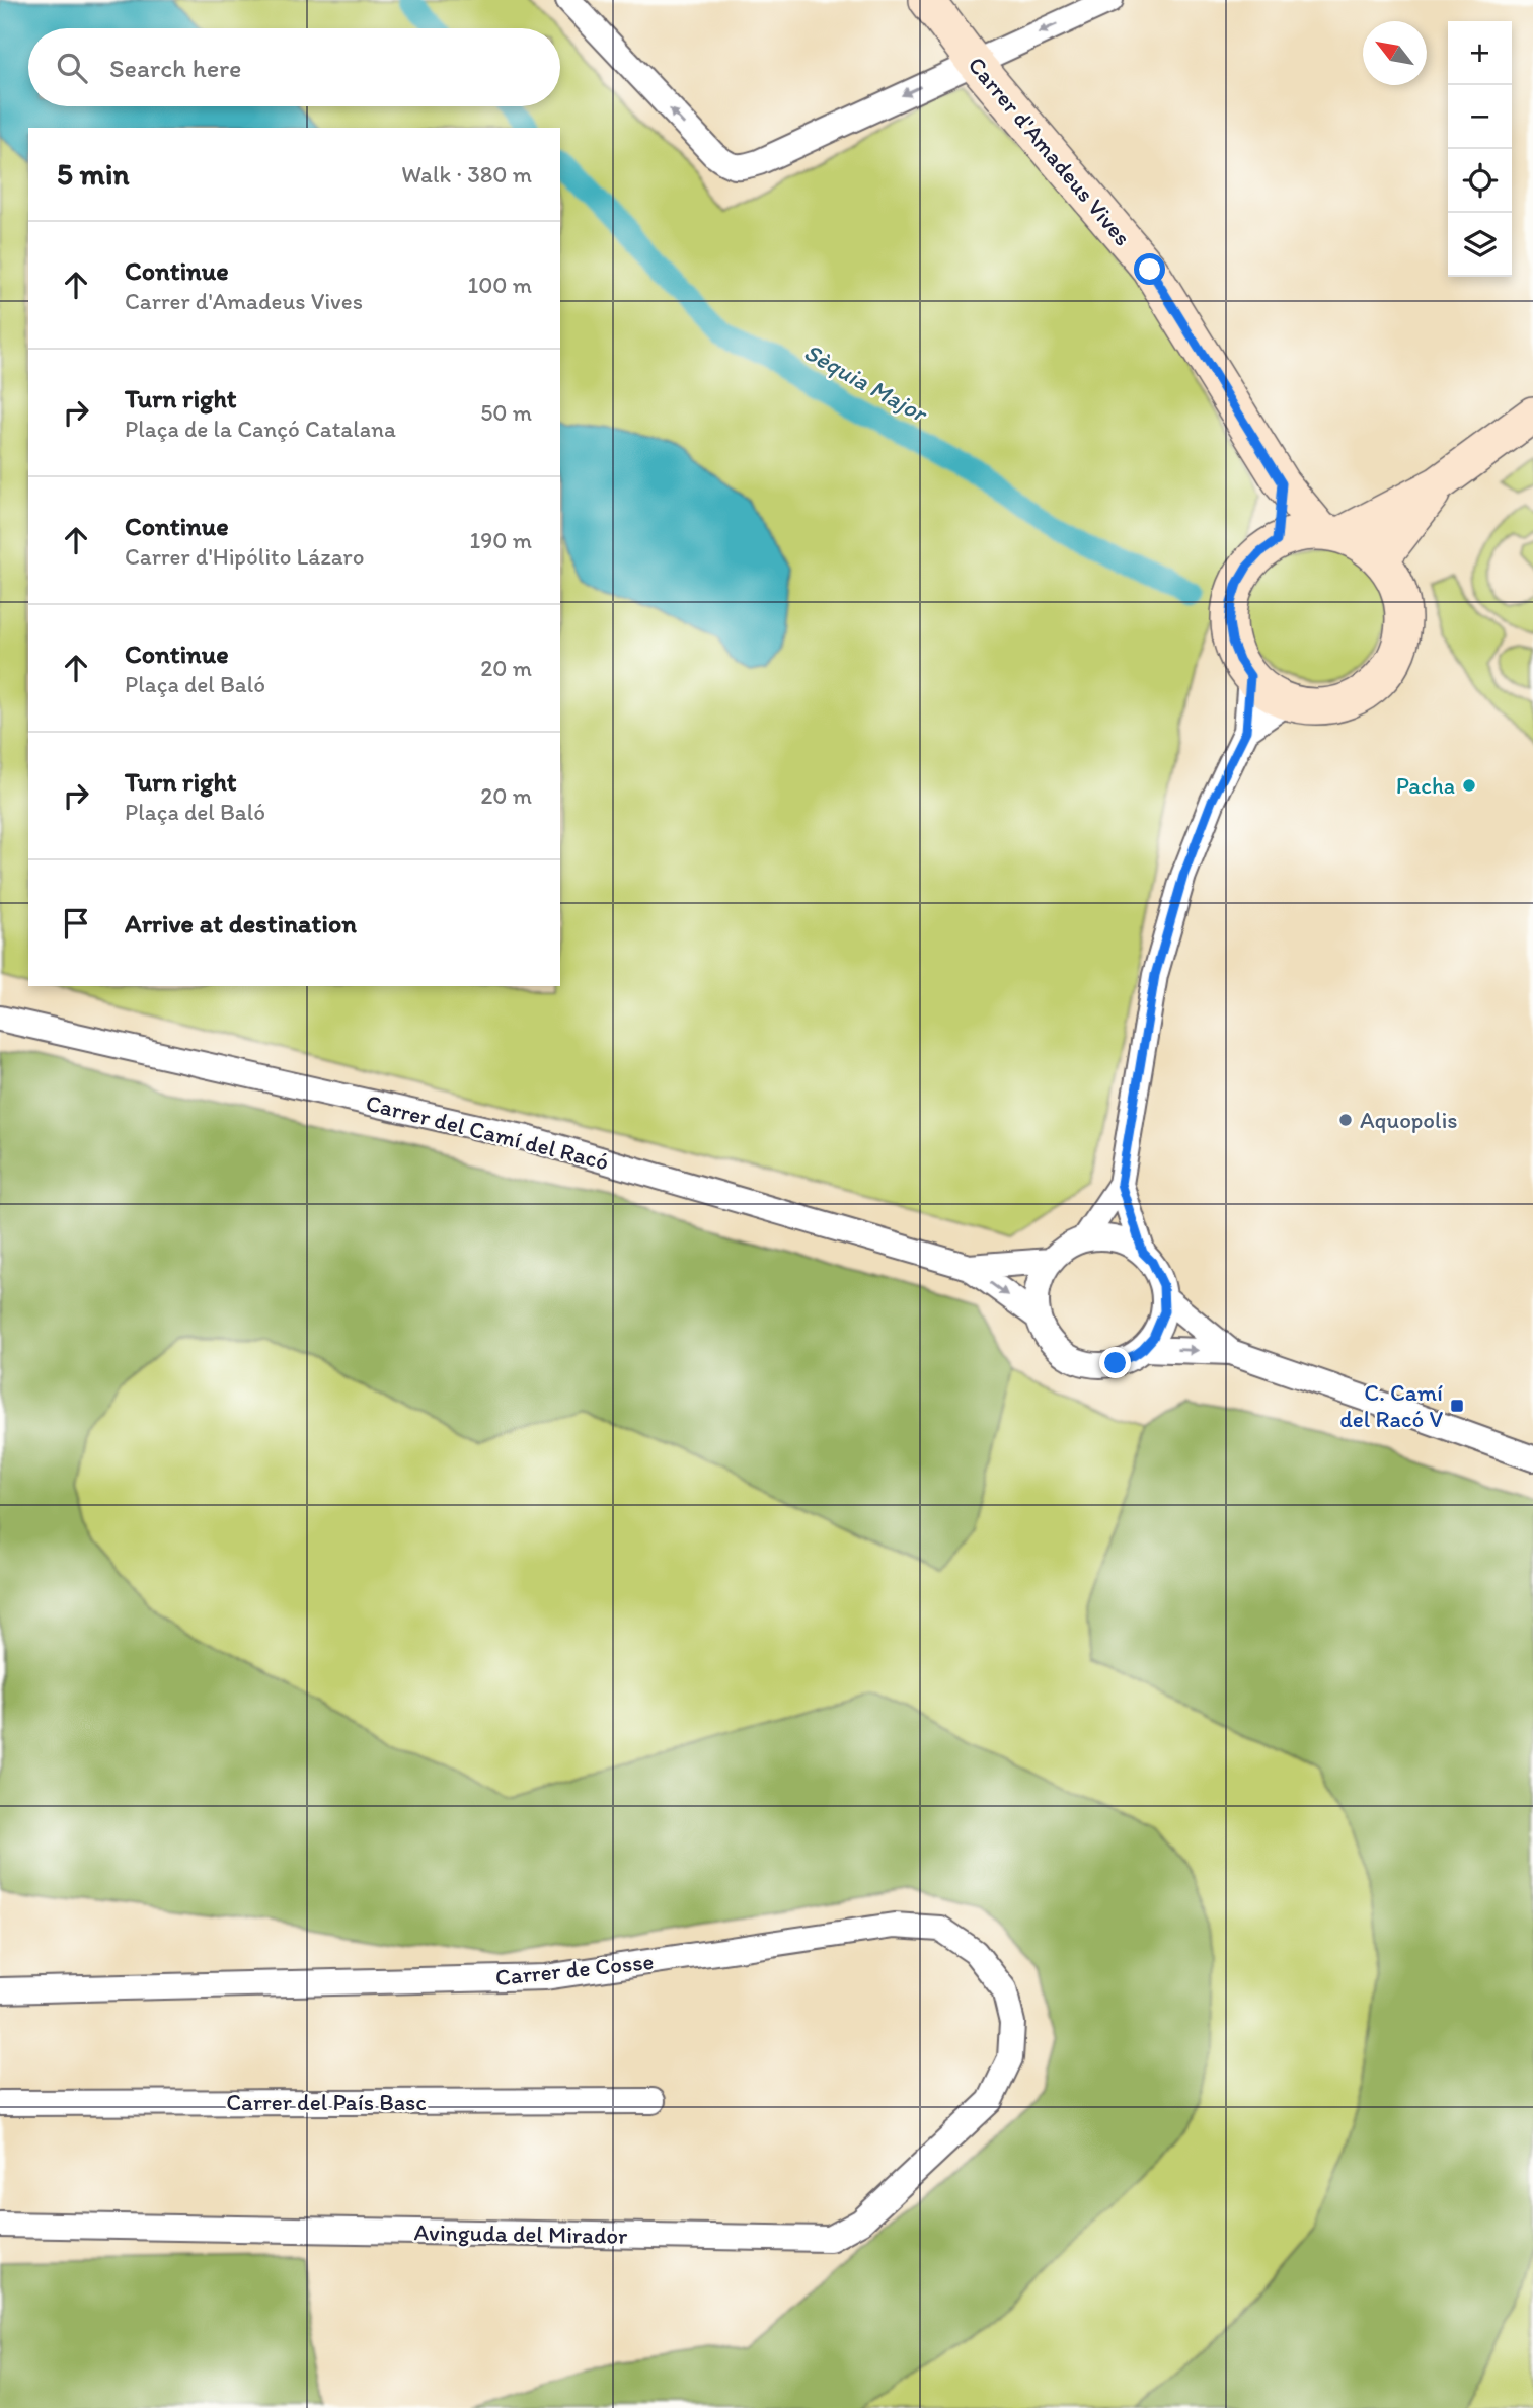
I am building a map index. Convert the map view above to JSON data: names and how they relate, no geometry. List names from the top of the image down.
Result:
{
  "streets": {
    "street": [
      "Carrer d'Amadeus Vives",
      "Carrer del Camí del Racó",
      "Carrer de Cosse",
      "Carrer del País Basc",
      "Avinguda del Mirador"
    ]
  },
  "crossings": [
    ["Carrer de Cosse", "Avinguda del Mirador"]
  ],
  "water": ["Sèquia Major"],
  "places": {
    "other": ["Pacha", "Aquopolis"],
    "transit": ["C. Camí del Racó V"]
  },
  "north": "top left",
  "page": {
    "map_buttons": ["+", "−"],
    "search": "Search here",
    "heading": ["5 min", "Walk · 380 m"],
    "list": [
      ["Continue", "Carrer d'Amadeus Vives", "100 m"],
      ["Turn right", "Plaça de la Cançó Catalana", "50 m"],
      ["Continue", "Carrer d'Hipólito Lázaro", "190 m"],
      ["Continue", "Plaça del Baló", "20 m"],
      ["Turn right", "Plaça del Baló", "20 m"],
      "Arrive at destination"
    ]
  }
}
